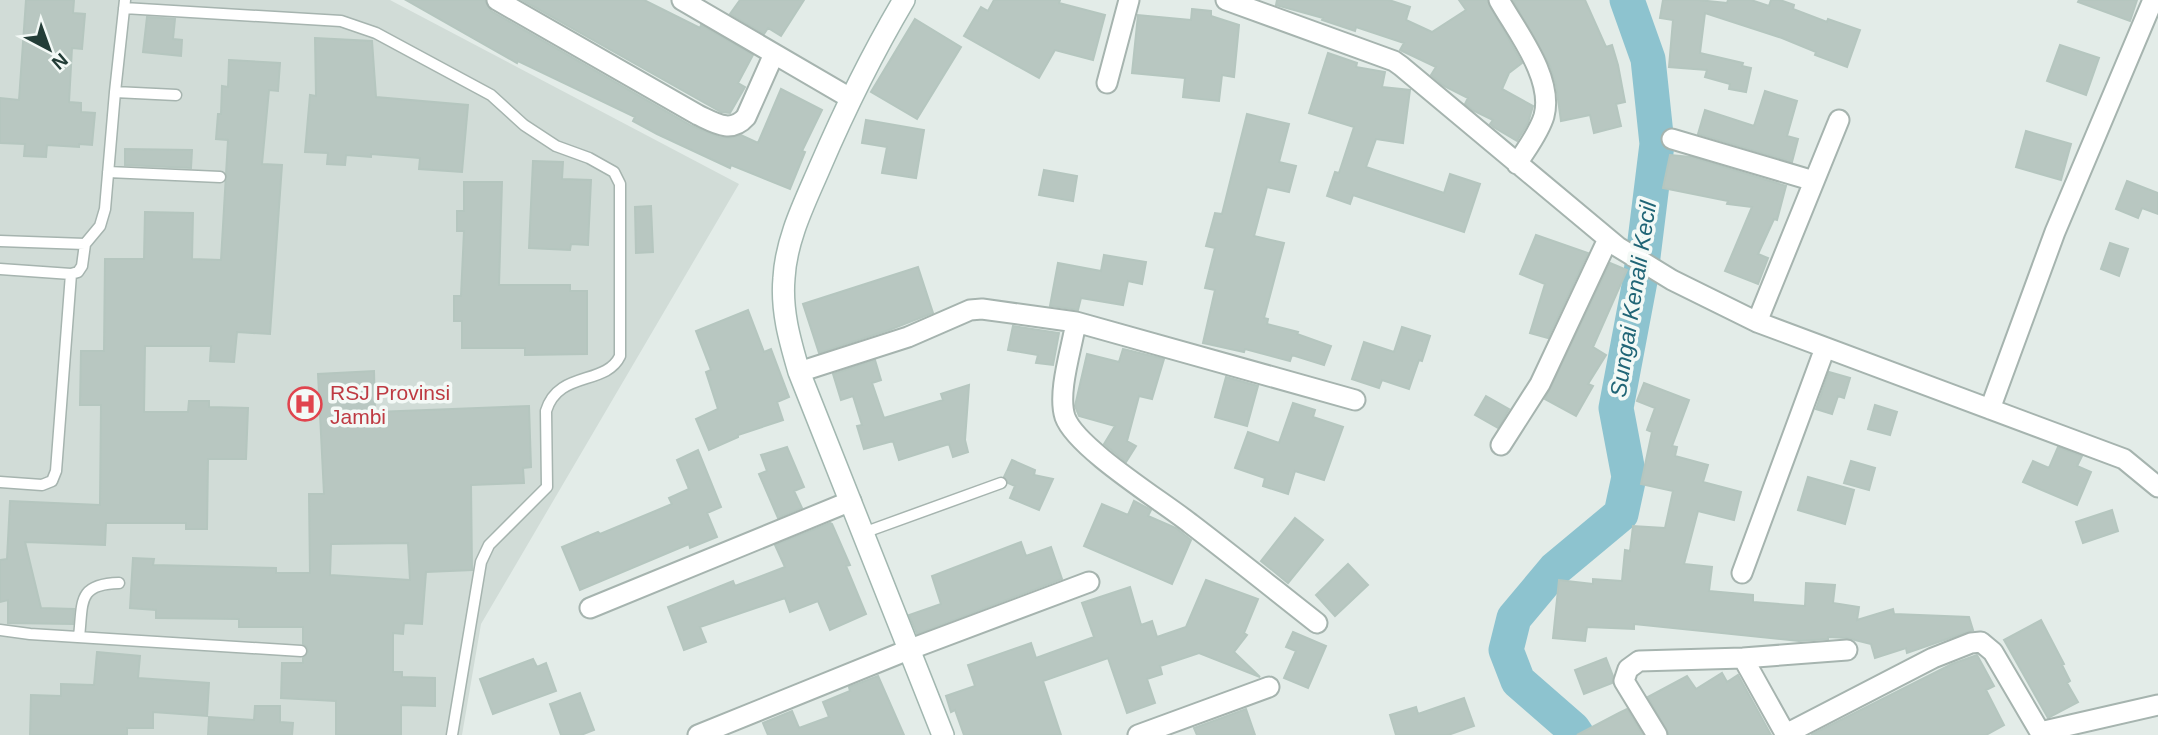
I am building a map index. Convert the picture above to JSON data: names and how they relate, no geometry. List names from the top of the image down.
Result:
{
  "water": ["Sungai Kenali Kecil"],
  "places": {
    "hospital": ["RSJ Provinsi Jambi"]
  },
  "north": "bottom right"
}
